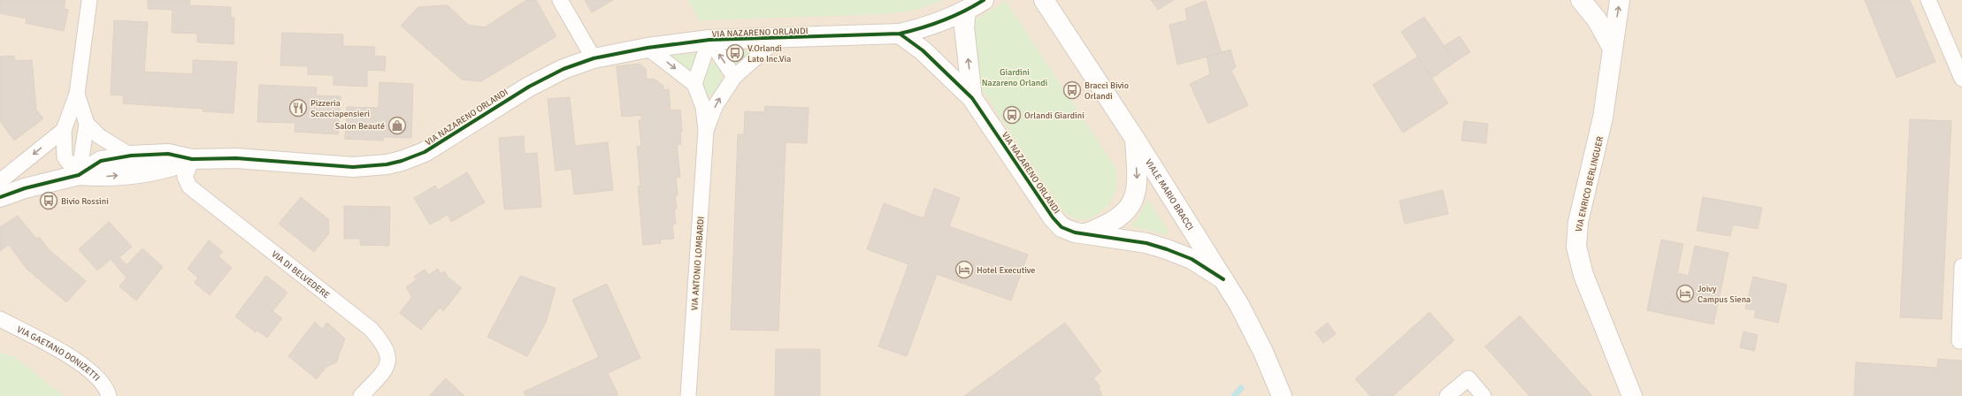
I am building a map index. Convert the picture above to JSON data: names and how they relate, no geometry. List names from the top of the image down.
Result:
{
  "streets": {
    "street": [
      "VIA NAZARENO ORLANDI",
      "VIA ENRICO BERLINGUER",
      "VIALE MARIO BRACCI",
      "VIA ANTONIO LOMBARDI",
      "VIA DI BELVEDERE",
      "VIA GAETANO DONIZETTI"
    ]
  },
  "crossings": [
    ["VIA NAZARENO ORLANDI", "VIALE MARIO BRACCI"],
    ["VIA NAZARENO ORLANDI", "VIA ANTONIO LOMBARDI"],
    ["VIA NAZARENO ORLANDI", "VIA DI BELVEDERE"]
  ],
  "parks": ["Giardini Nazareno Orlandi"],
  "places": {
    "bus stop": [
      "V.Orlandi Lato Inc.Via",
      "Bracci Bivio Orlandi",
      "Orlandi Giardini",
      "Bivio Rossini"
    ],
    "restaurant": ["Pizzeria Scacciapensieri"],
    "shop": ["Salon Beauté"],
    "hotel": ["Hotel Executive", "Joivy Campus Siena"]
  }
}
